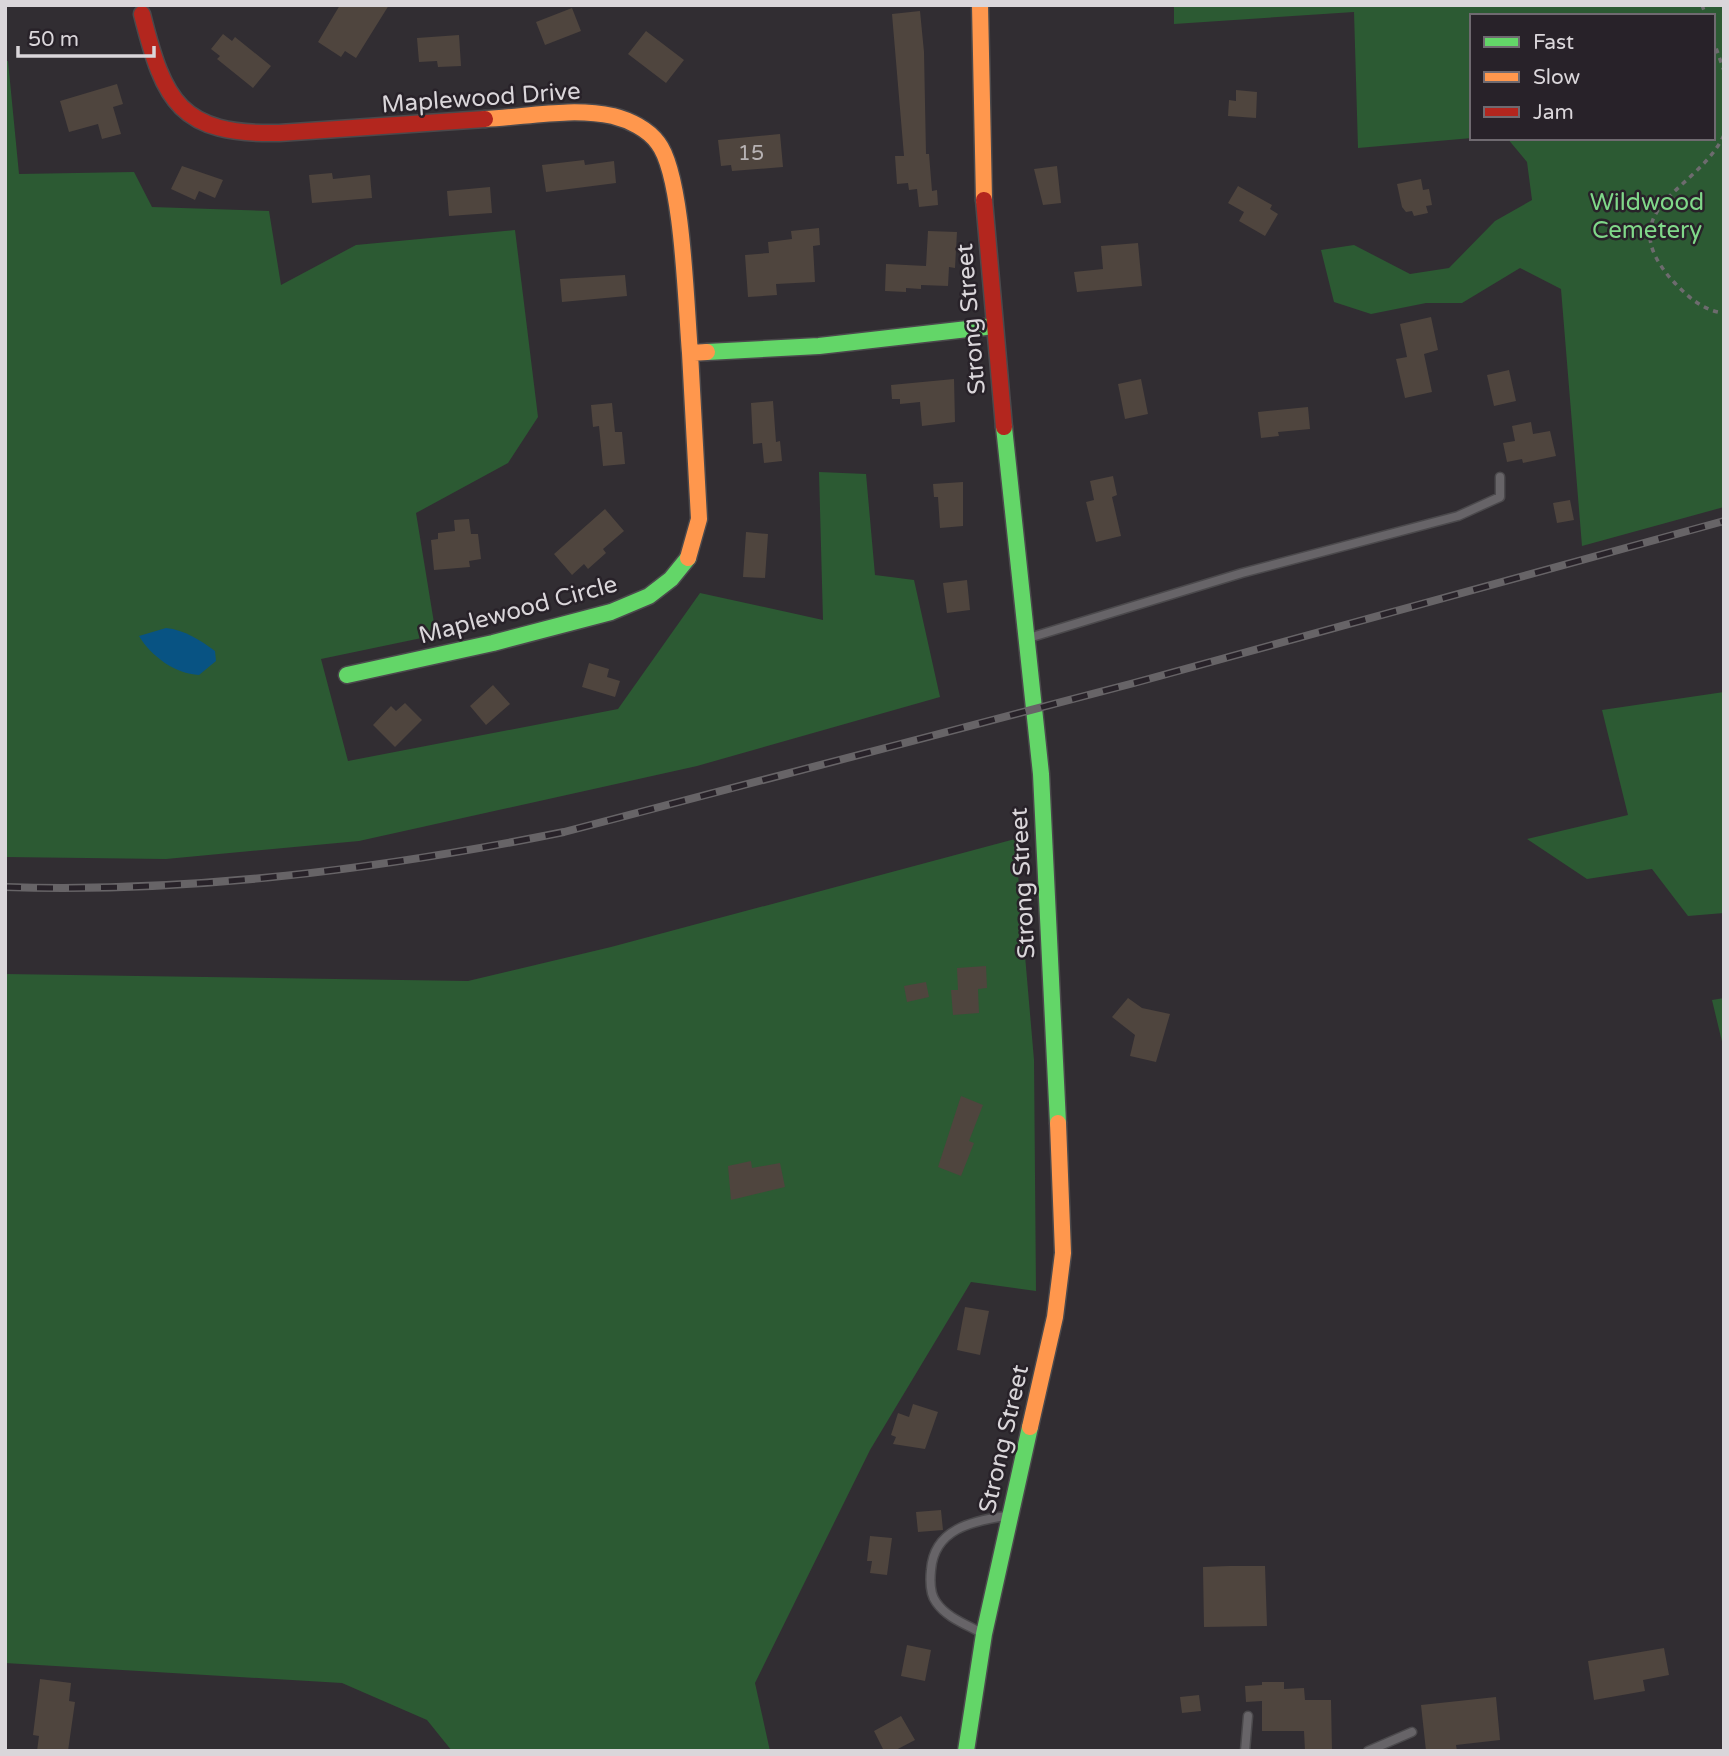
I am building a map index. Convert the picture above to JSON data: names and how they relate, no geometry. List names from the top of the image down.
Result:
{
  "streets": {
    "main road": ["Maplewood Drive", "Strong Street", "Maplewood Circle"]
  },
  "crossings": [
    ["Maplewood Drive", "Maplewood Circle"]
  ],
  "parks": ["Wildwood Cemetery"],
  "house_numbers": ["15"],
  "legend": ["Fast", "Slow", "Jam"],
  "scale_bar": "50 m"
}
